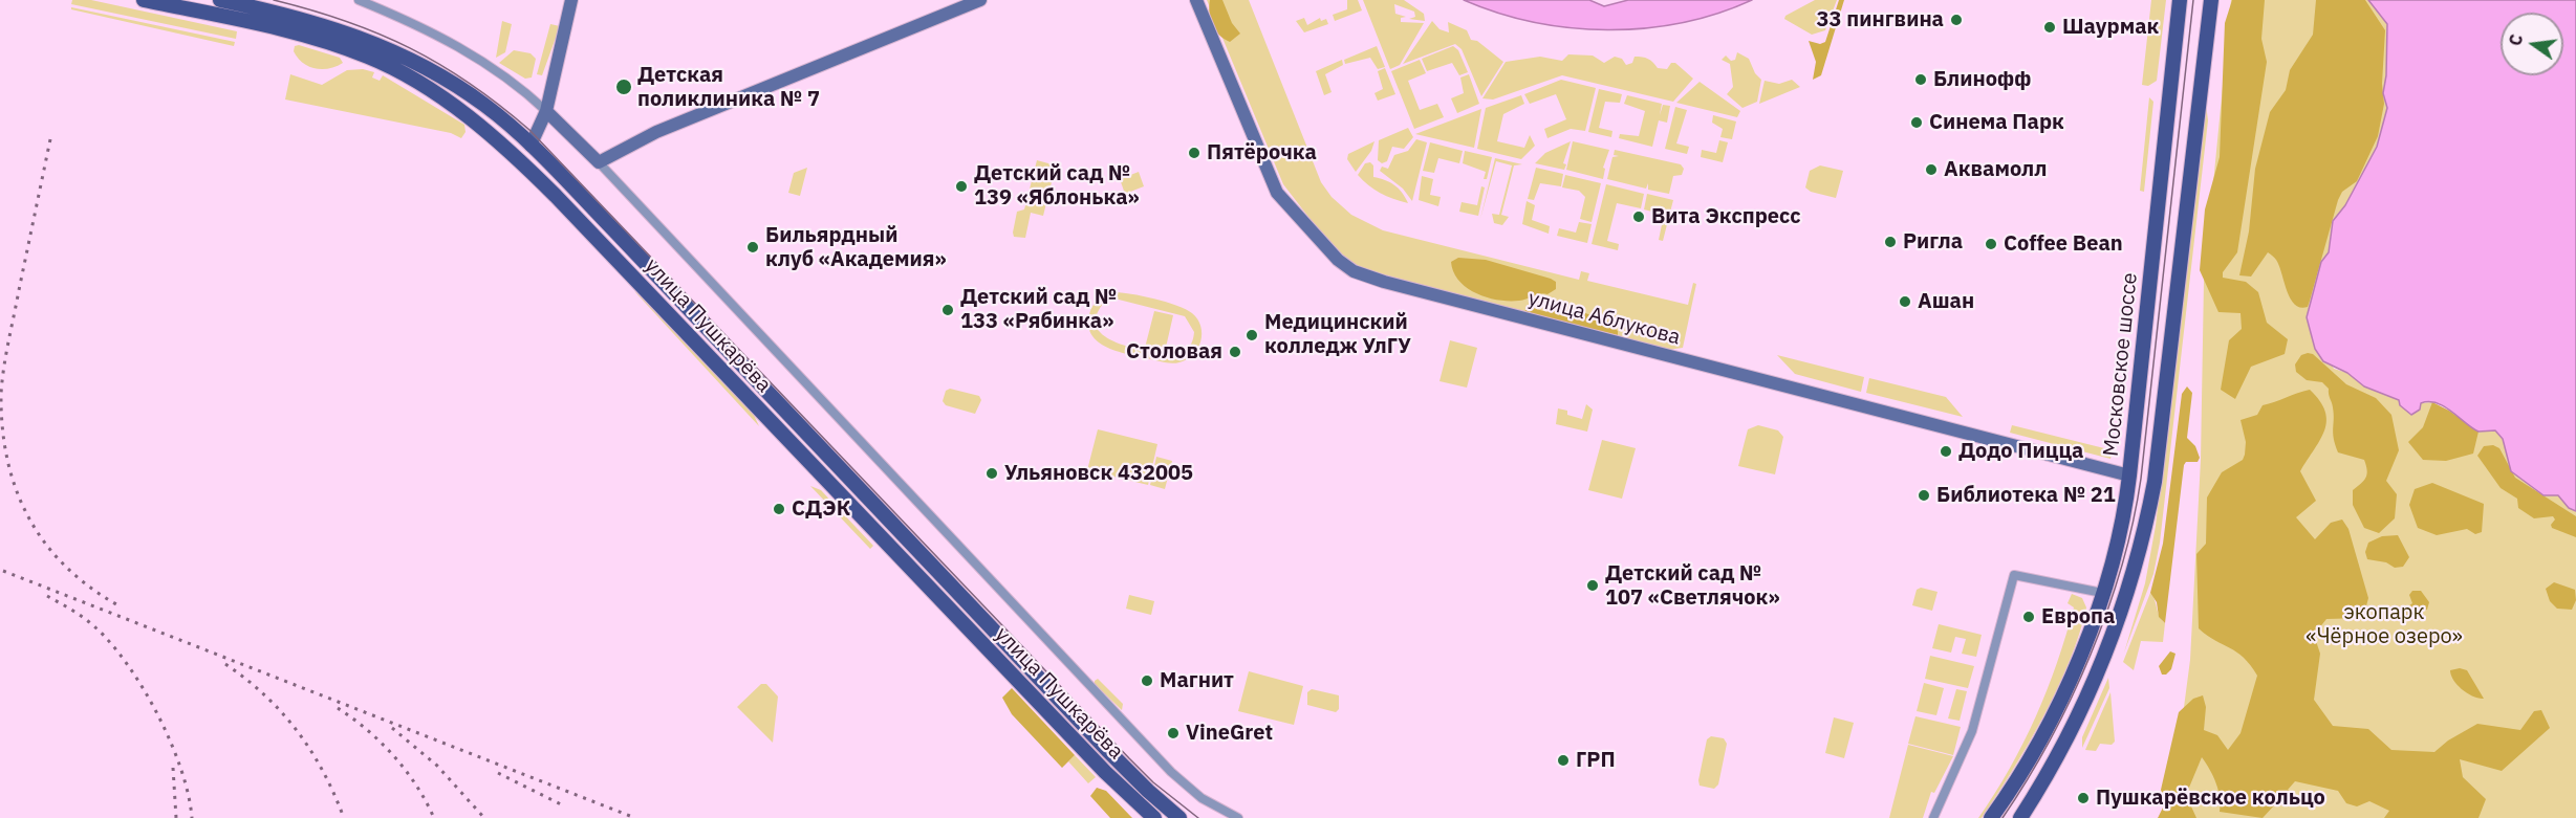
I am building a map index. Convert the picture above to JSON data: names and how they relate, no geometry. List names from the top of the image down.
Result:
{
  "streets": {
    "main road": ["улица Аблукова", "улица Пушкарёва", "Московское шоссе"]
  },
  "crossings": [
    ["улица Аблукова", "Московское шоссе"]
  ],
  "parks": ["экопарк «Чёрное озеро»"],
  "places": [
    "33 пингвина",
    "Шаурмак",
    "Блинофф",
    "Детская поликлиника № 7",
    "Синема Парк",
    "Пятёрочка",
    "Аквамолл",
    "Детский сад № 139 «Яблонька»",
    "Вита Экспресс",
    "Ригла",
    "Coffee Bean",
    "Бильярдный клуб «Академия»",
    "Ашан",
    "Детский сад № 133 «Рябинка»",
    "Медицинский колледж УлГУ",
    "Столовая",
    "Додо Пицца",
    "Ульяновск 432005",
    "Библиотека № 21",
    "СДЭК",
    "Детский сад № 107 «Светлячок»",
    "Европа",
    "Магнит",
    "VineGret",
    "ГРП",
    "Пушкарёвское кольцо"
  ],
  "north": "left"
}
